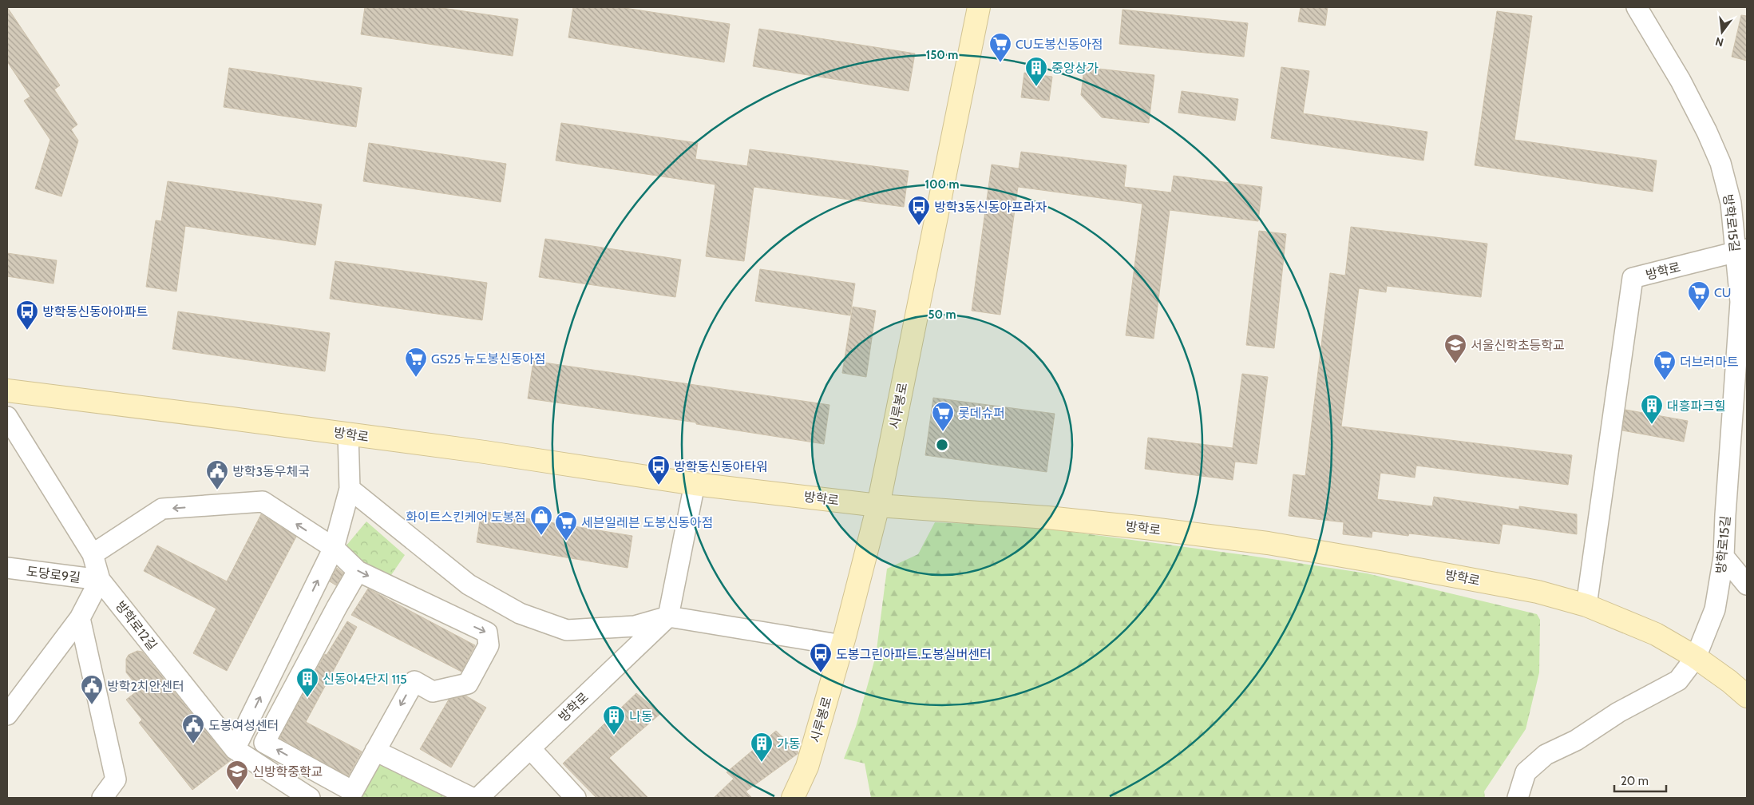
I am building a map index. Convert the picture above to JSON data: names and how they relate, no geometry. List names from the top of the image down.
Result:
{
  "streets": {
    "main road": ["방학로", "시루봉로"],
    "street": ["방학로15길", "도당로9길", "방학로12길"]
  },
  "crossings": [
    ["방학로15길", "방학로"],
    ["방학로", "시루봉로"],
    ["도당로9길", "방학로12길"]
  ],
  "places": {
    "supermarket": [
      "CU도봉신동아점",
      "CU",
      "GS25 뉴도봉신동아점",
      "더브러마트",
      "롯데슈퍼",
      "세븐일레븐 도봉신동아점"
    ],
    "building": [
      "중앙상가",
      "대흥파크힐",
      "신동아4단지 115",
      "나동",
      "가동"
    ],
    "bus stop": [
      "방학3동신동아프라자",
      "방학동신동아아파트",
      "방학동신동아타워",
      "도봉그린아파트.도봉실버센터"
    ],
    "school or university": ["서울신학초등학교", "신방학중학교"],
    "public building": ["방학3동우체국", "방학2치안센터", "도봉여성센터"],
    "shop": ["화이트스킨케어 도봉점"]
  },
  "scale_bar": "20 m",
  "north": "bottom",
  "rings": ["150 m", "100 m", "50 m"]
}
